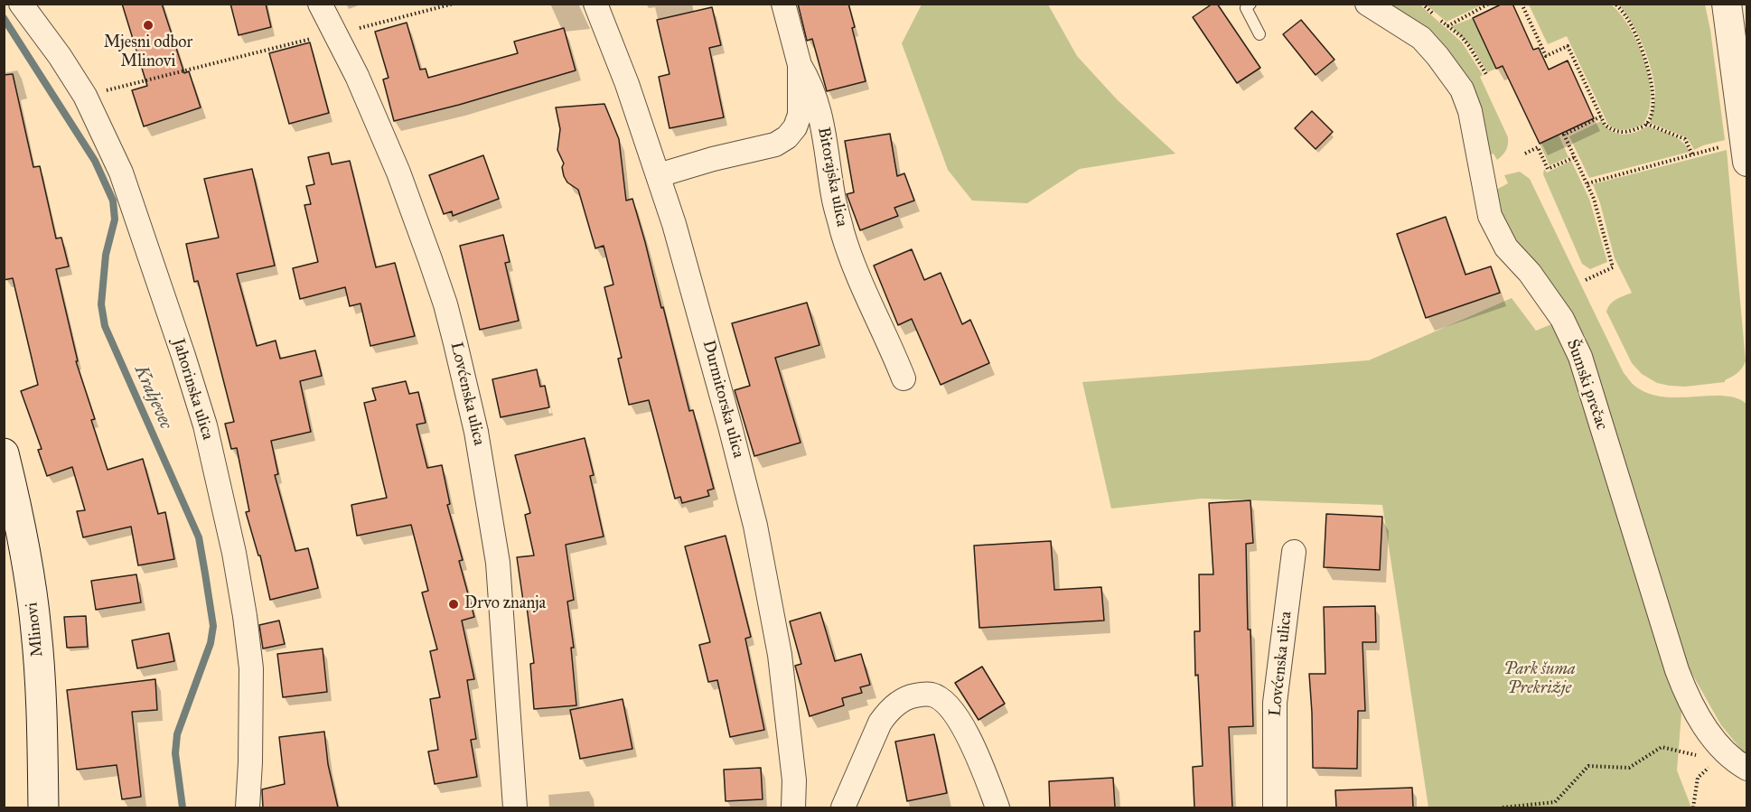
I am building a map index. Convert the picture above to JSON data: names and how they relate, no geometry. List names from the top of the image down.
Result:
{
  "streets": {
    "main road": ["Mlinovi"],
    "street": [
      "Bitorajska ulica",
      "Šumski prečac",
      "Jahorinska ulica",
      "Lovćenska ulica",
      "Durmitorska ulica"
    ]
  },
  "crossings": [
    ["Bitorajska ulica", "Durmitorska ulica"]
  ],
  "water": ["Kraljevec"],
  "parks": ["Park šuma Prekrižje"],
  "places": ["Mjesni odbor Mlinovi", "Drvo znanja"]
}
